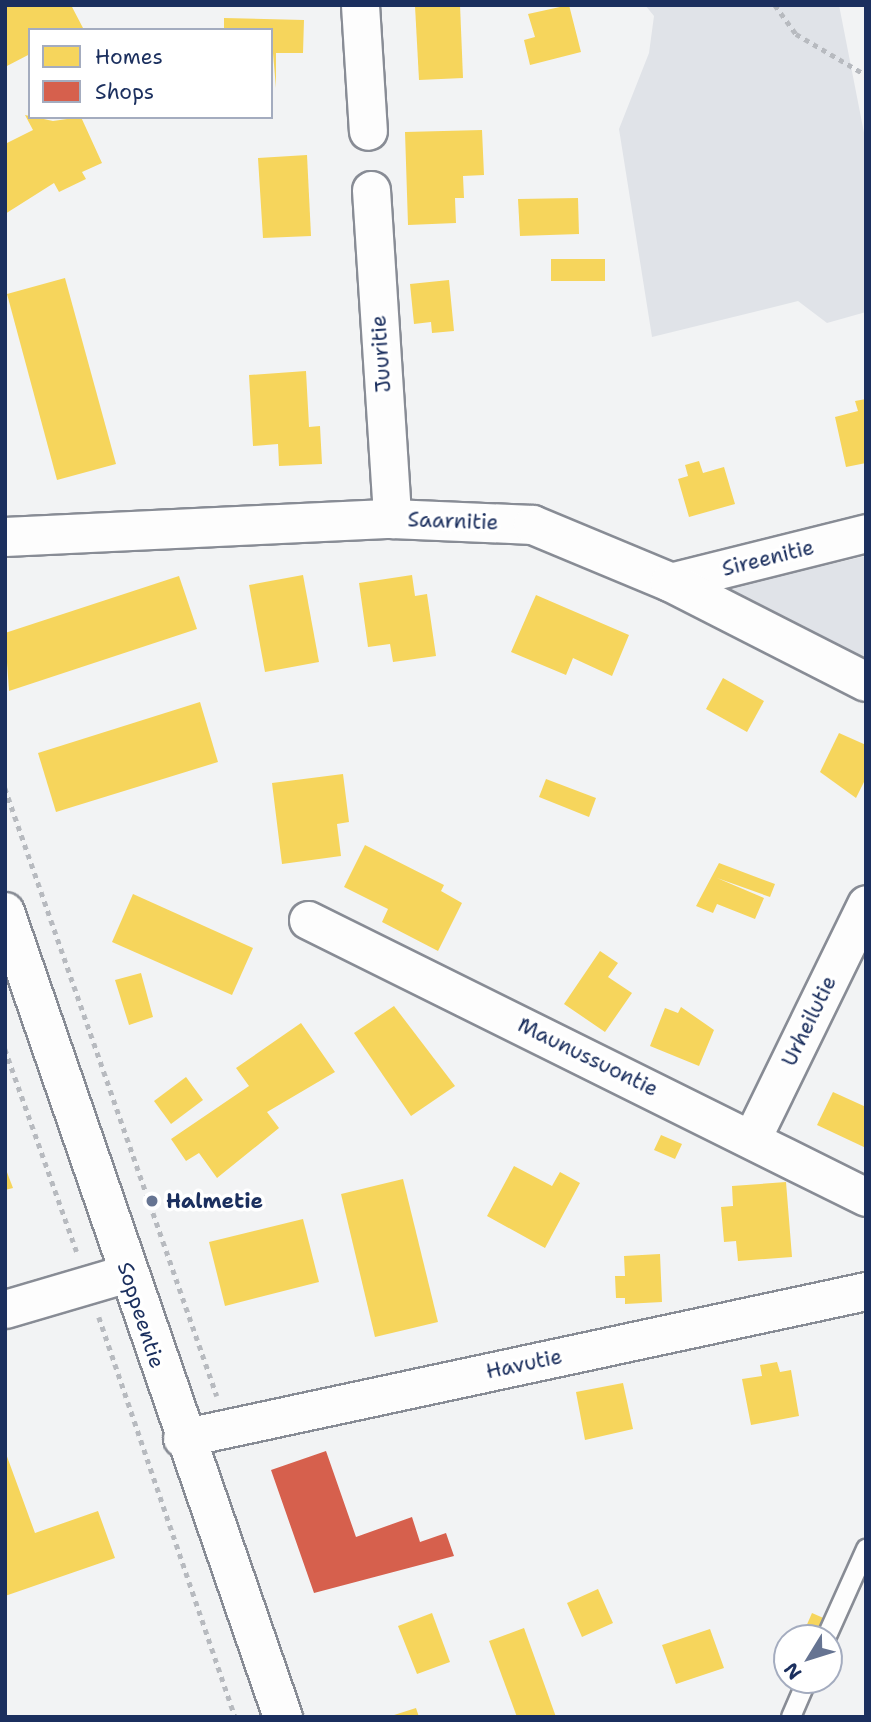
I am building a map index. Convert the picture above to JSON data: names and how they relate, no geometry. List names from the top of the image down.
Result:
{
  "streets": {
    "street": [
      "Juuritie",
      "Saarnitie",
      "Sireenitie",
      "Urheilutie",
      "Maunussuontie",
      "Soppeentie",
      "Havutie"
    ]
  },
  "crossings": [
    ["Juuritie", "Saarnitie"],
    ["Saarnitie", "Sireenitie"],
    ["Urheilutie", "Maunussuontie"],
    ["Soppeentie", "Havutie"]
  ],
  "places": ["Halmetie"],
  "legend": ["Homes", "Shops"],
  "north": "bottom left"
}
